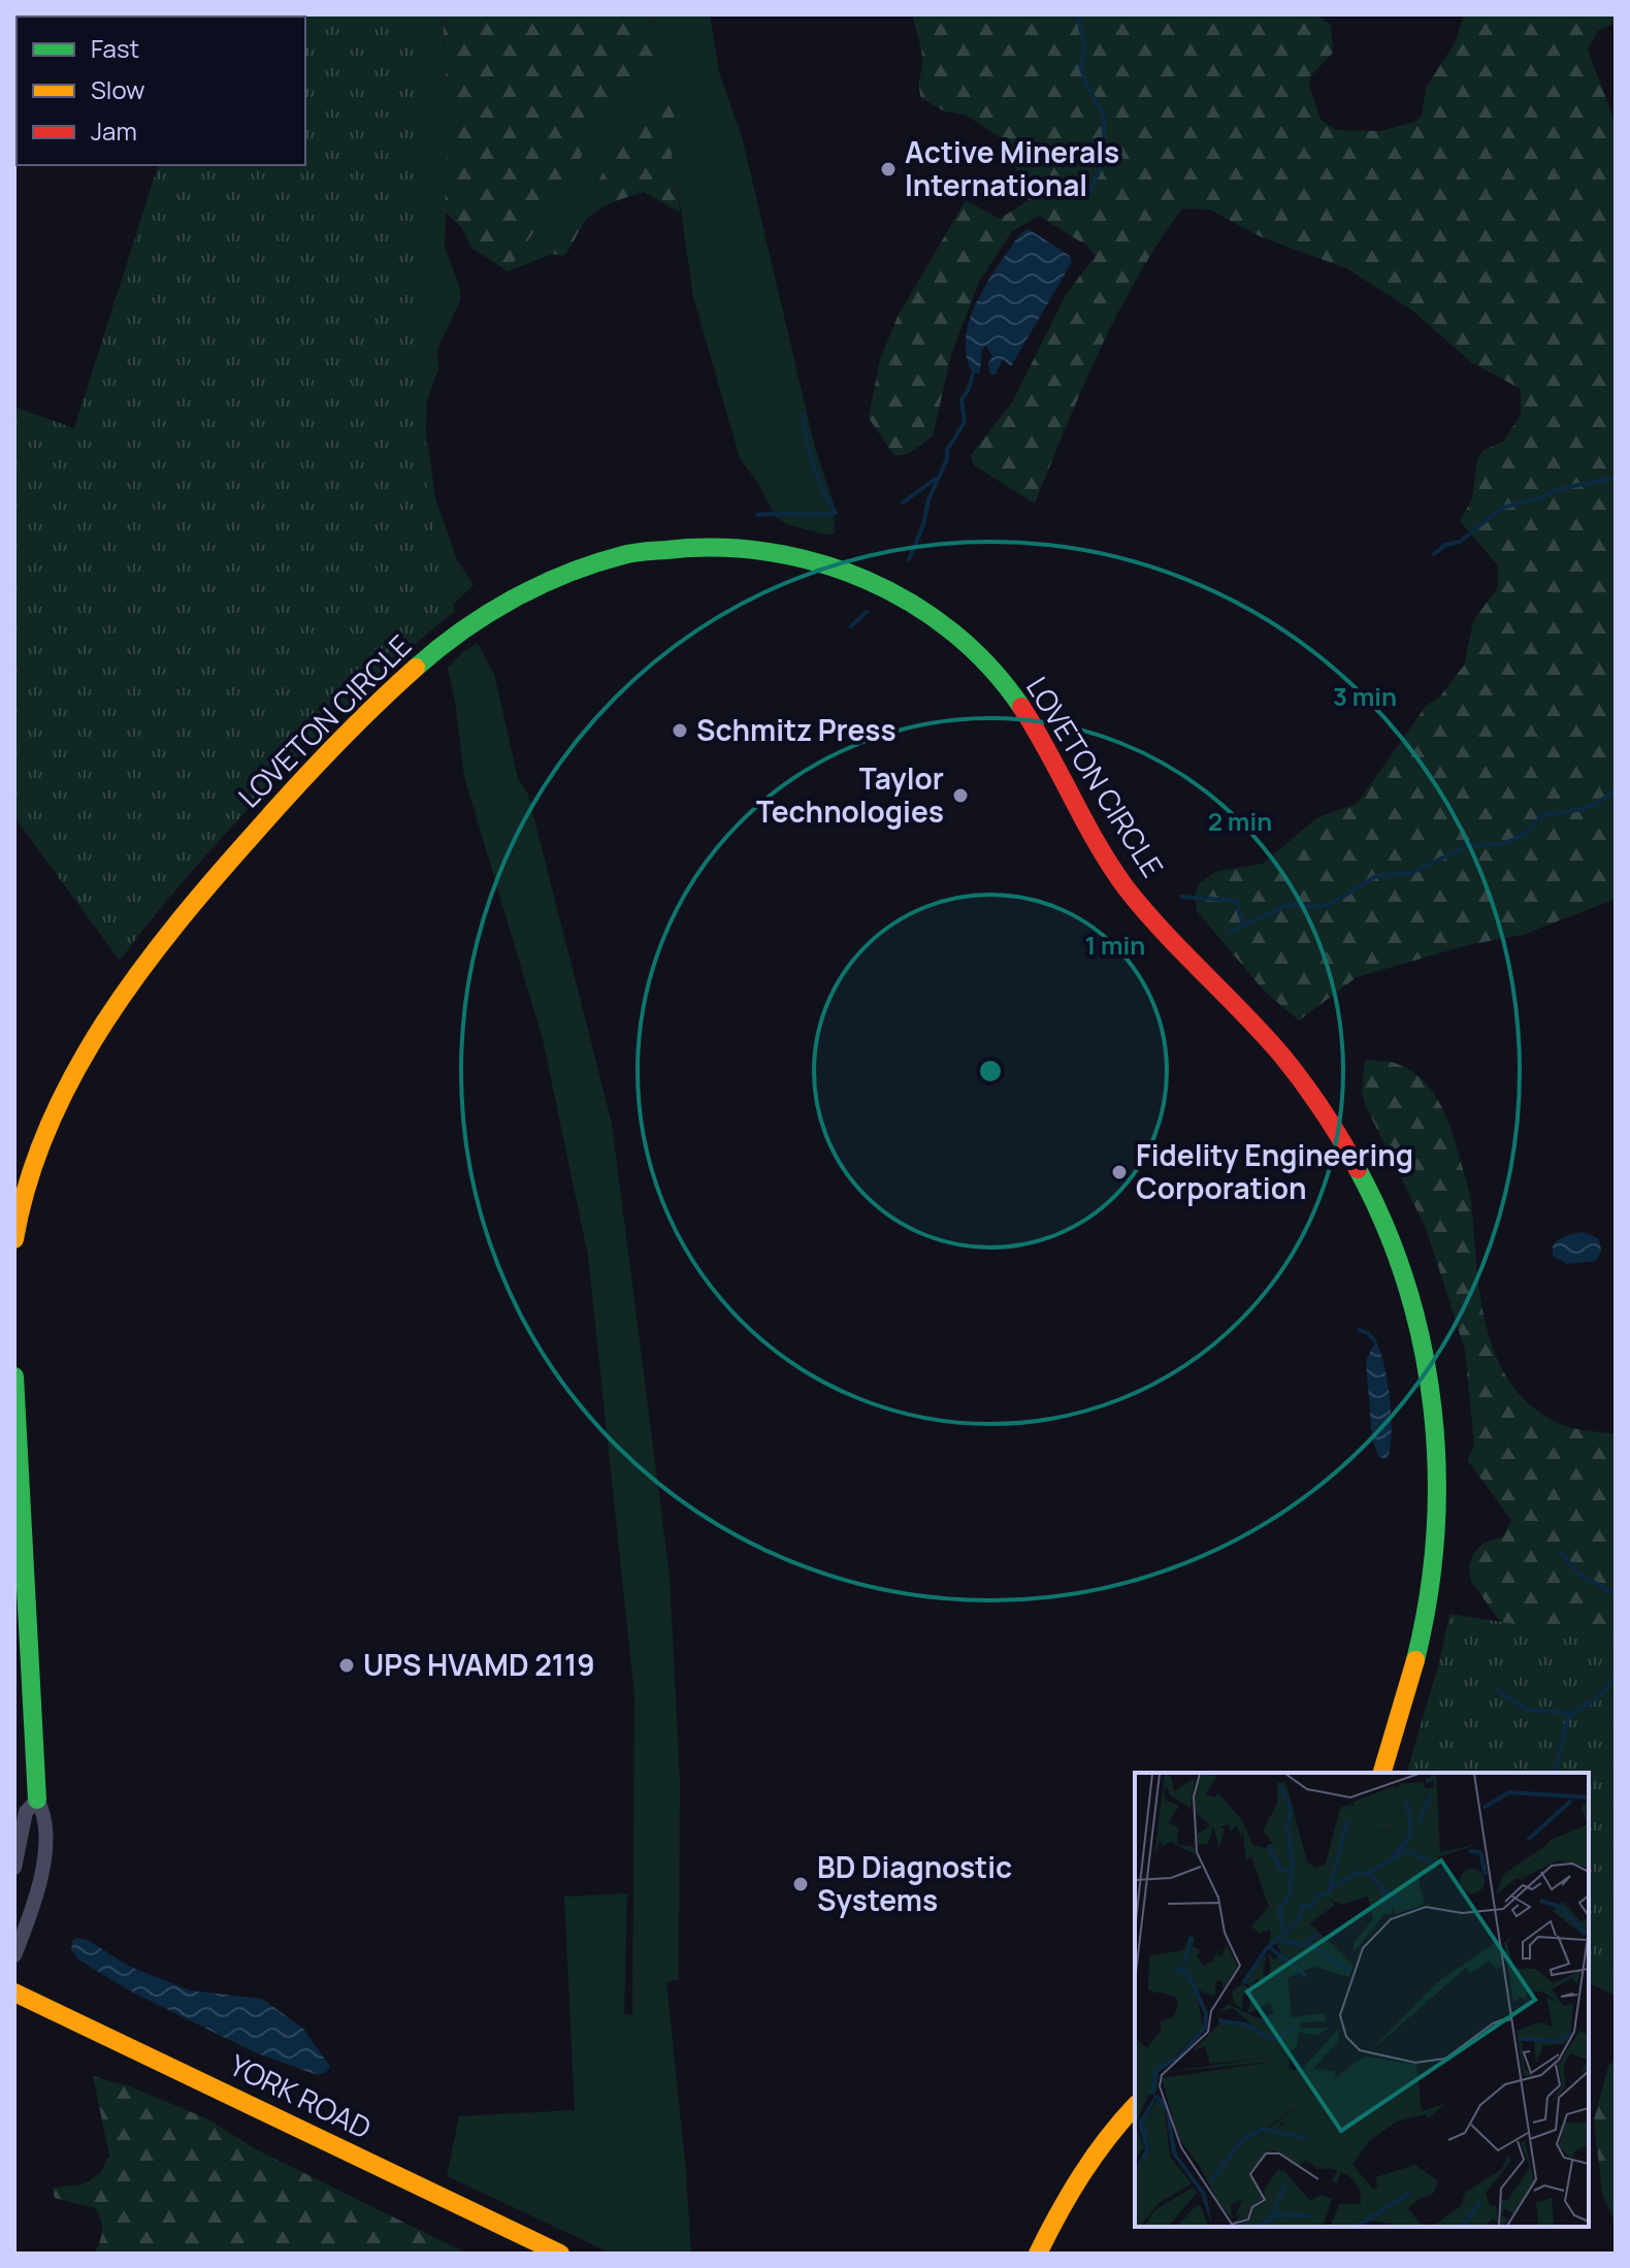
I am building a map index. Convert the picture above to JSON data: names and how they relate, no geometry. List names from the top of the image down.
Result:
{
  "streets": {
    "street": ["LOVETON CIRCLE", "YORK ROAD"]
  },
  "places": [
    "Active Minerals International",
    "Schmitz Press",
    "Taylor Technologies",
    "Fidelity Engineering Corporation",
    "UPS HVAMD 2119",
    "BD Diagnostic Systems"
  ],
  "legend": ["Fast", "Slow", "Jam"],
  "rings": ["3 min", "2 min", "1 min"]
}
